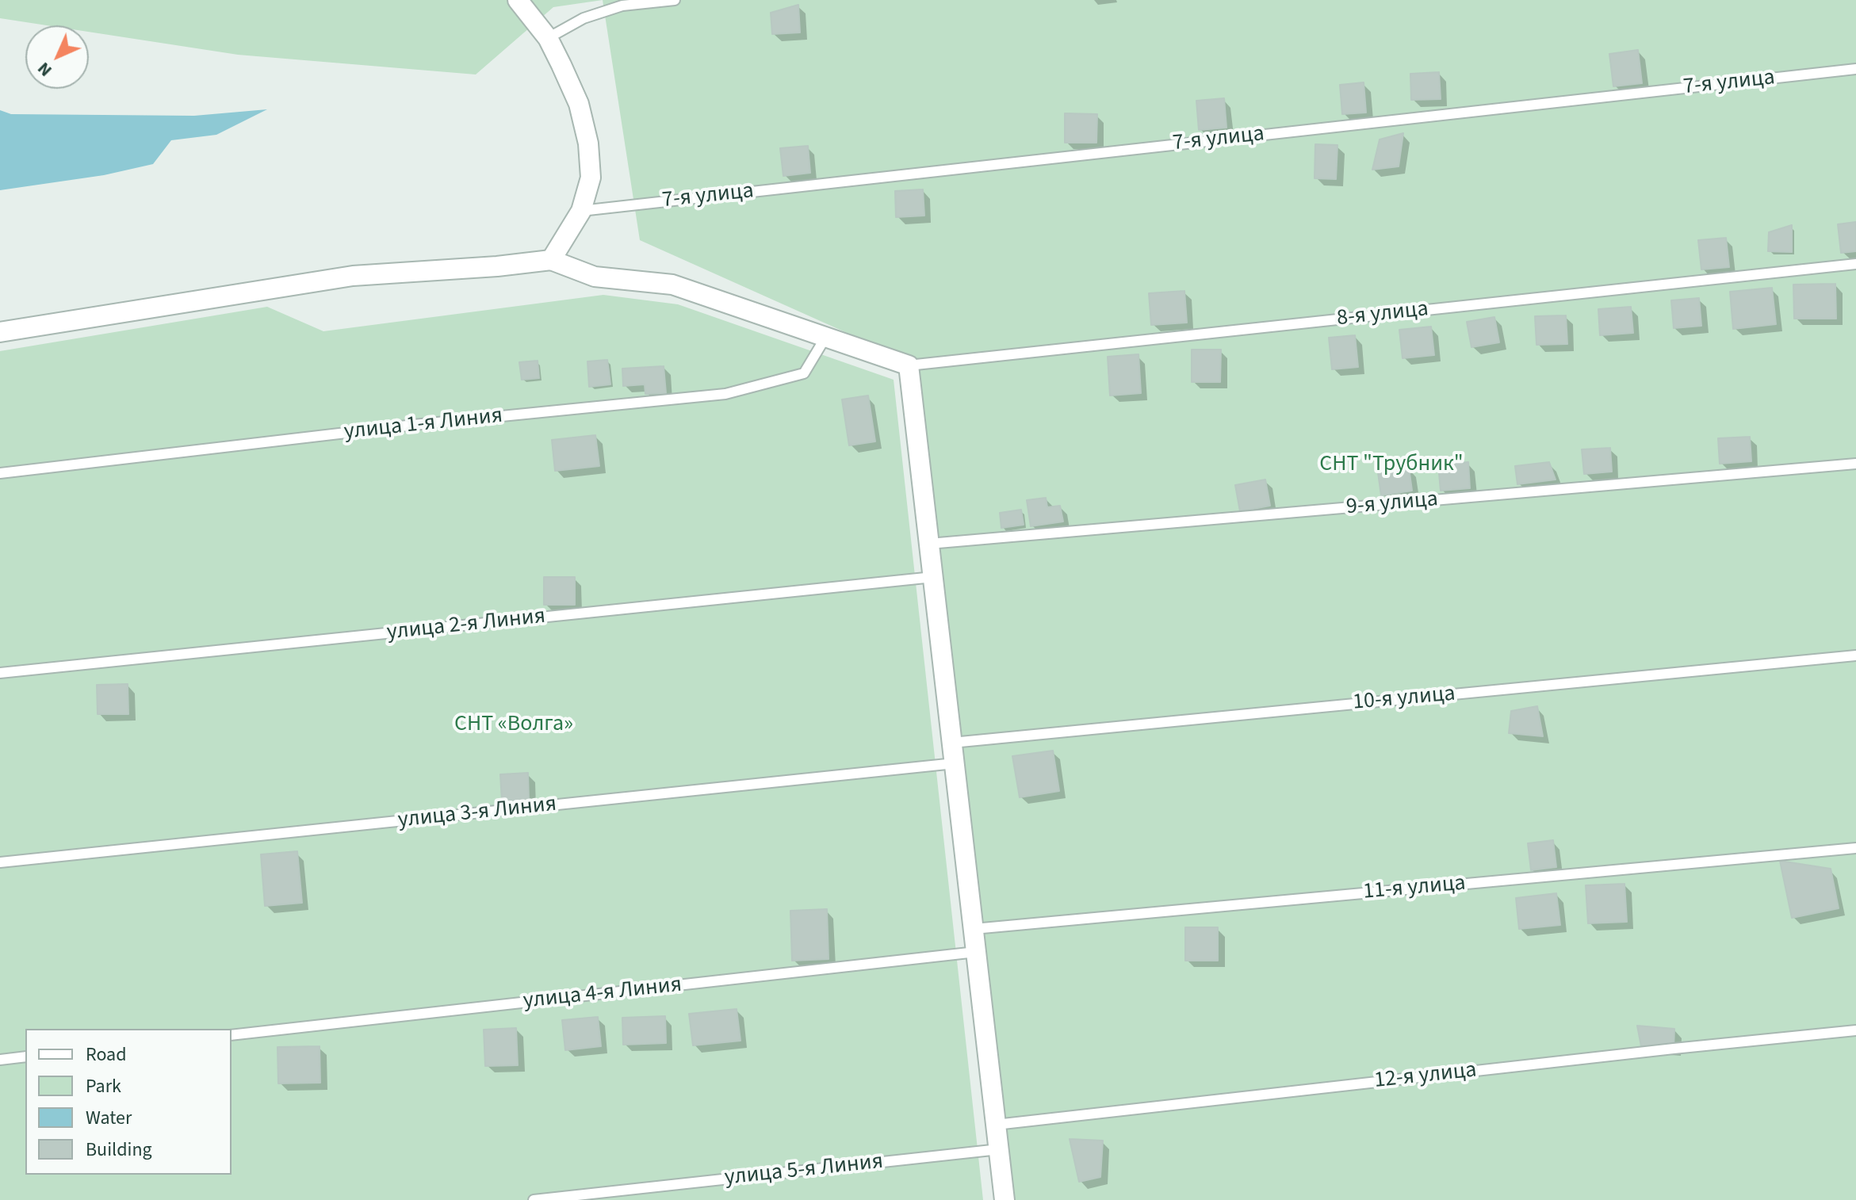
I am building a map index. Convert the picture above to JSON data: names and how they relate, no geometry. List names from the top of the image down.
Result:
{
  "streets": {
    "lane": [
      "7-я улица",
      "8-я улица",
      "улица 1-я Линия",
      "9-я улица",
      "улица 2-я Линия",
      "10-я улица",
      "улица 3-я Линия",
      "11-я улица",
      "улица 4-я Линия",
      "12-я улица",
      "улица 5-я Линия"
    ]
  },
  "parks": ["СНТ \"Трубник\"", "СНТ «Волга»"],
  "legend": [
    "Road",
    "Park",
    "Water",
    "Building"
  ],
  "north": "bottom left"
}
